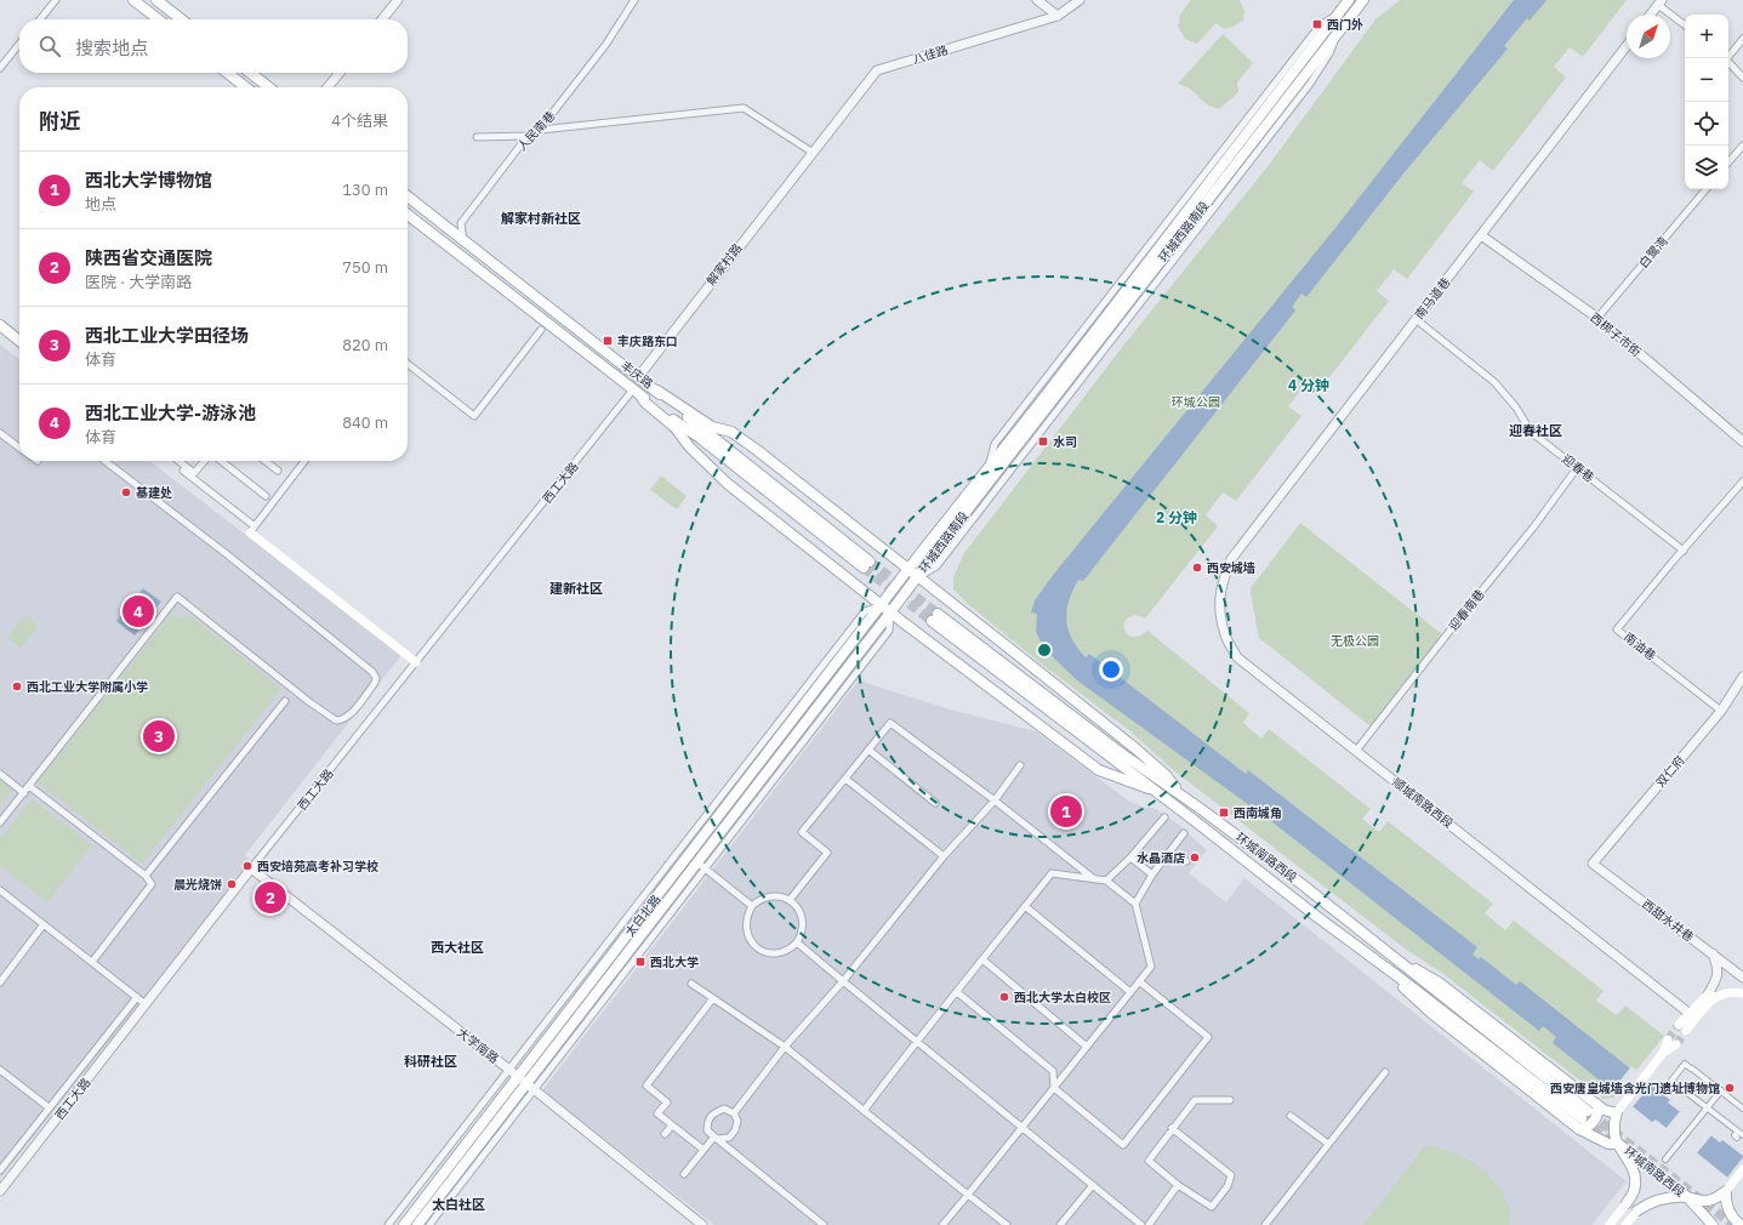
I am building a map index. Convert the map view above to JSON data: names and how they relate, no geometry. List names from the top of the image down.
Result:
{
  "streets": {
    "main road": [
      "环城西路南段",
      "丰庆路",
      "环城南路西段",
      "太白北路"
    ],
    "street": [
      "八佳路",
      "人民南巷",
      "白鹭湾",
      "解家村路",
      "南马道巷",
      "西梆子市街",
      "迎春巷",
      "西工大路",
      "迎春南巷",
      "南油巷",
      "双仁府",
      "顺城南路西段",
      "西甜水井巷",
      "大学南路"
    ]
  },
  "crossings": [
    ["八佳路", "解家村路"],
    ["人民南巷", "丰庆路"],
    ["环城西路南段", "太白北路"],
    ["白鹭湾", "西梆子市街"],
    ["解家村路", "丰庆路"],
    ["南马道巷", "西梆子市街"],
    ["南马道巷", "迎春巷"],
    ["南马道巷", "顺城南路西段"],
    ["丰庆路", "西工大路"],
    ["迎春巷", "迎春南巷"],
    ["迎春巷", "南油巷"],
    ["西工大路", "大学南路"],
    ["迎春南巷", "顺城南路西段"],
    ["南油巷", "双仁府"],
    ["双仁府", "西甜水井巷"],
    ["太白北路", "大学南路"]
  ],
  "districts": [
    "解家村新社区",
    "迎春社区",
    "建新社区",
    "西大社区",
    "科研社区",
    "太白社区"
  ],
  "parks": ["环城公园", "无极公园"],
  "places": {
    "transit": [
      "西门外",
      "丰庆路东口",
      "水司",
      "西南城角",
      "西北大学"
    ],
    "other": [
      "基建处",
      "西安城墙",
      "西北工业大学附属小学",
      "水晶酒店",
      "西安培苑高考补习学校",
      "晨光烧饼",
      "西北大学太白校区",
      "西安唐皇城墙含光门遗址博物馆"
    ]
  },
  "north": "top right",
  "page": {
    "map_buttons": ["+", "−"],
    "search": "搜索地点",
    "heading": ["附近", "4个结果"],
    "list": [
      {
        "mark": "1",
        "name": "西北大学博物馆",
        "note": "地点",
        "value": "130 m"
      },
      {
        "mark": "2",
        "name": "陕西省交通医院",
        "note": "医院 · 大学南路",
        "value": "750 m"
      },
      {
        "mark": "3",
        "name": "西北工业大学田径场",
        "note": "体育",
        "value": "820 m"
      },
      {
        "mark": "4",
        "name": "西北工业大学-游泳池",
        "note": "体育",
        "value": "840 m"
      }
    ],
    "pins": [
      "4",
      "3",
      "1",
      "2"
    ]
  },
  "rings": ["4 分钟", "2 分钟"]
}
